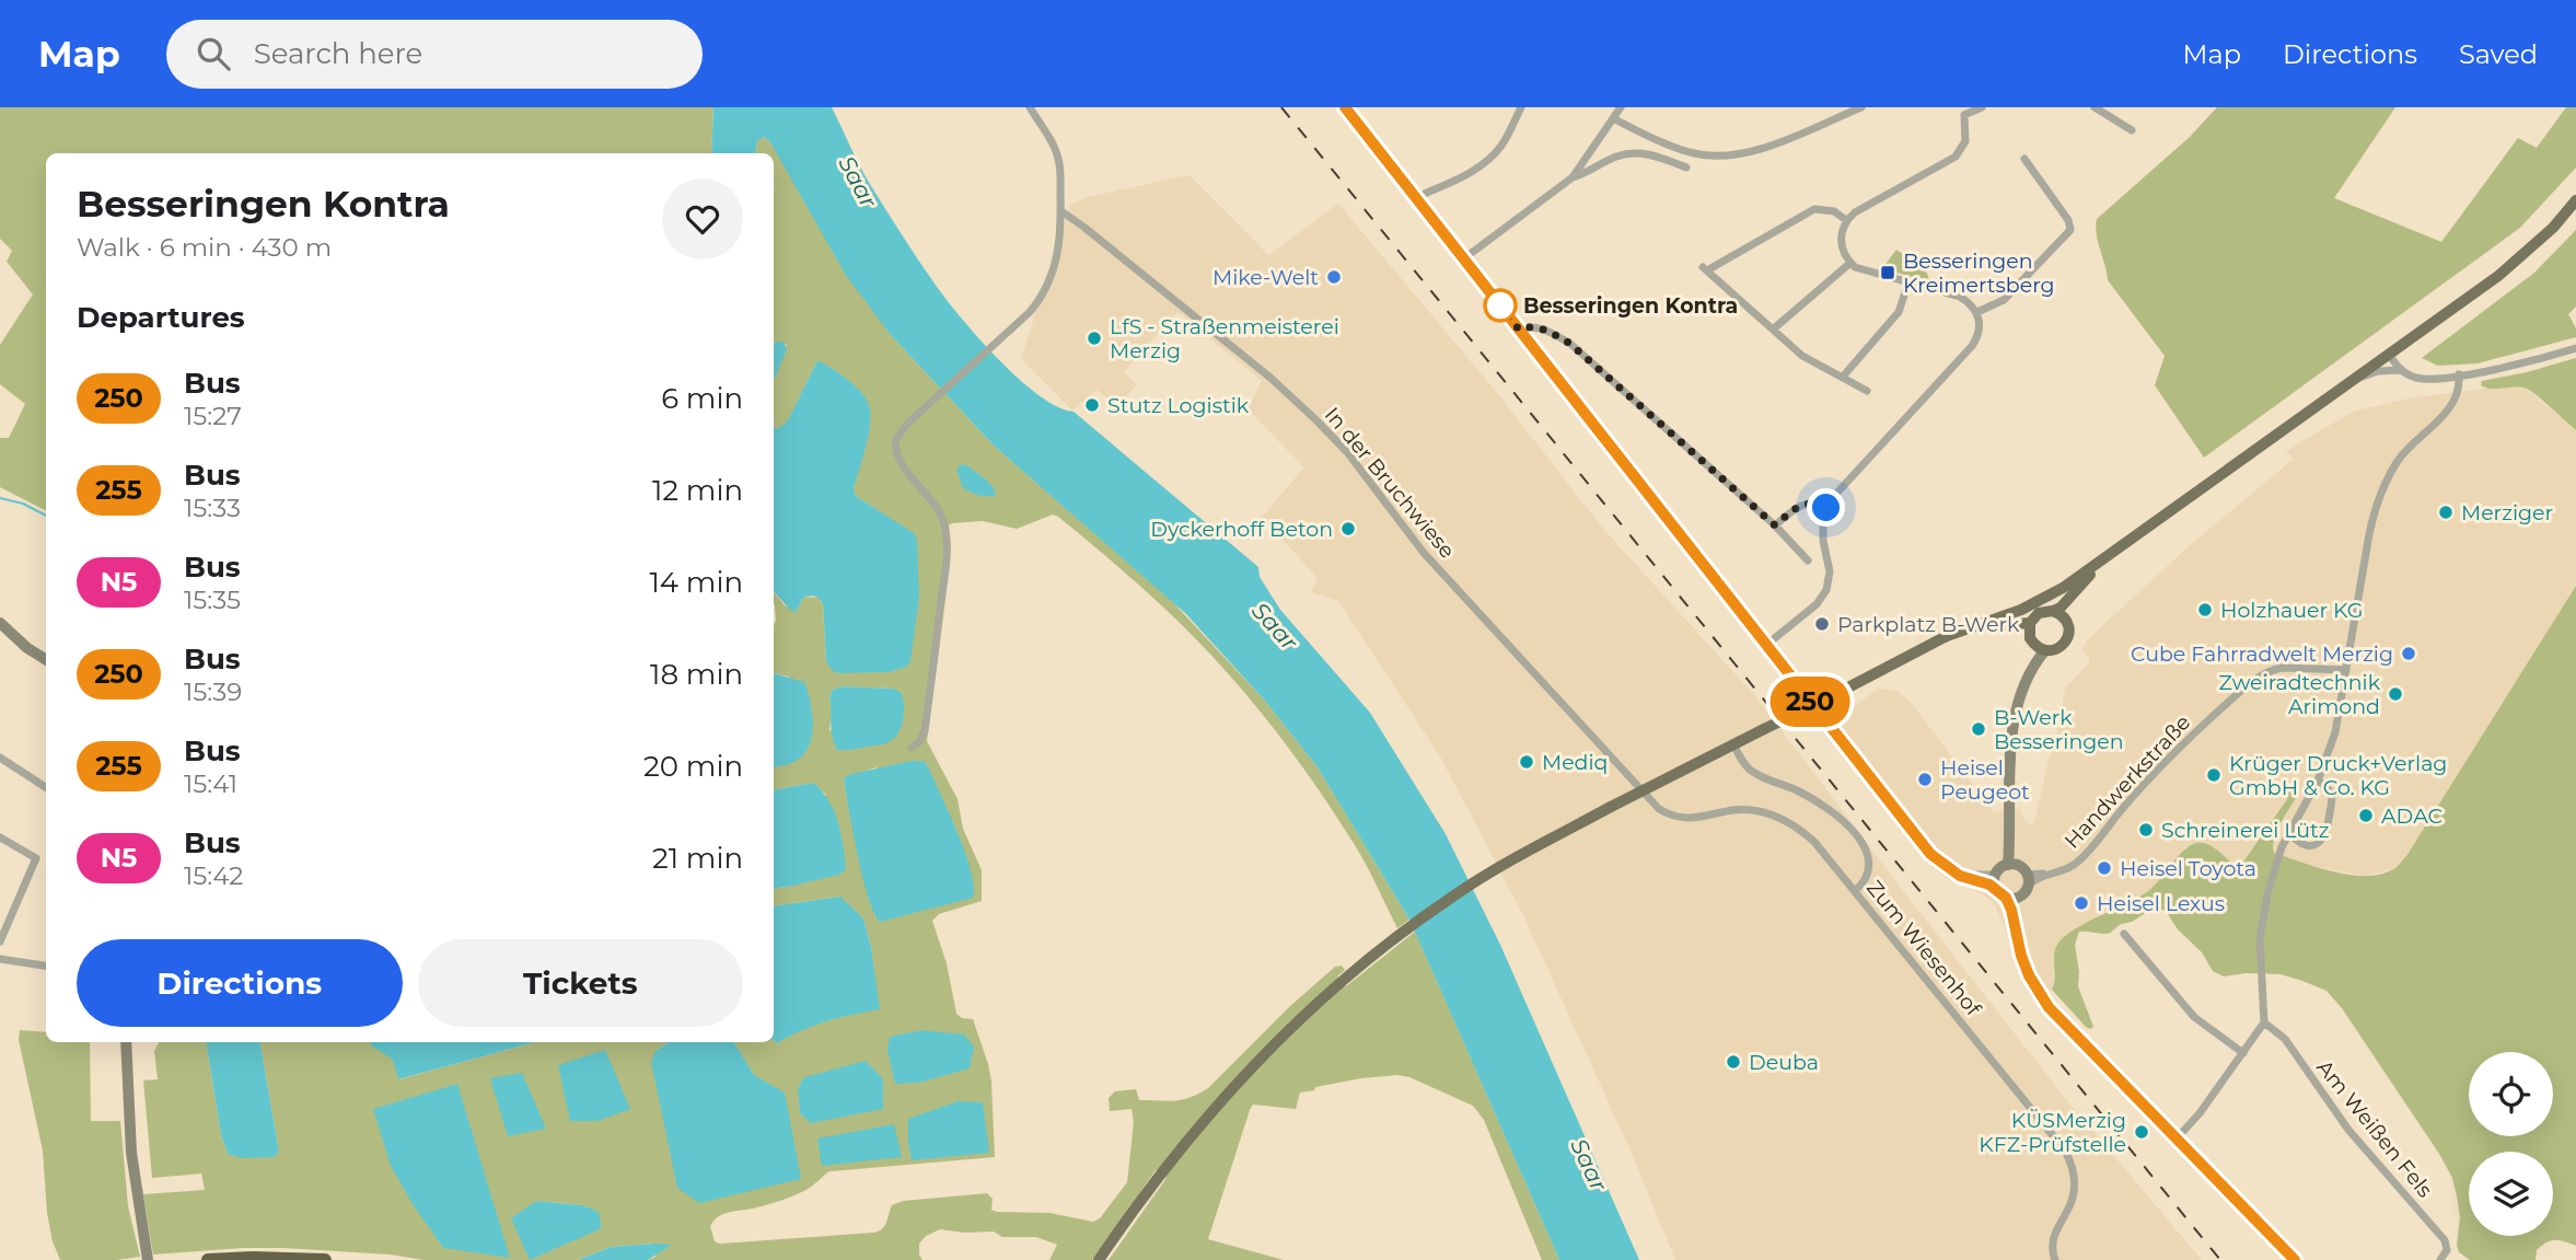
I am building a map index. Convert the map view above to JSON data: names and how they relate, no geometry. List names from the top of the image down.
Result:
{
  "streets": {
    "street": [
      "In der Bruchwiese",
      "Handwerkstraße",
      "Zum Wiesenhof",
      "Am Weißen Fels"
    ]
  },
  "crossings": [
    ["In der Bruchwiese", "Zum Wiesenhof"]
  ],
  "water": ["Saar"],
  "places": {
    "transit": ["Besseringen Kreimertsberg"],
    "other": [
      "Mike-Welt",
      "Besseringen Kontra",
      "LfS - Straßenmeisterei Merzig",
      "Stutz Logistik",
      "Merziger",
      "Dyckerhoff Beton",
      "Holzhauer KG",
      "Parkplatz B-Werk",
      "Cube Fahrradwelt Merzig",
      "Zweiradtechnik Arimond",
      "B-Werk Besseringen",
      "Mediq",
      "Krüger Druck+Verlag GmbH & Co. KG",
      "Heisel Peugeot",
      "ADAC",
      "Schreinerei Lütz",
      "Heisel Toyota",
      "Heisel Lexus",
      "Deuba",
      "KÜSMerzig KFZ-Prüfstelle"
    ]
  },
  "lines": ["bus line 250"],
  "page": {
    "header": "Map",
    "search": "Search here",
    "nav": ["Map", "Directions", "Saved"],
    "on_map": "250",
    "heading": [
      ["Besseringen Kontra", "Walk · 6 min · 430 m"],
      "Departures"
    ],
    "list": [
      {
        "mark": "250",
        "name": "Bus",
        "note": "15:27",
        "value": "6 min"
      },
      {
        "mark": "255",
        "name": "Bus",
        "note": "15:33",
        "value": "12 min"
      },
      {
        "mark": "N5",
        "name": "Bus",
        "note": "15:35",
        "value": "14 min"
      },
      {
        "mark": "250",
        "name": "Bus",
        "note": "15:39",
        "value": "18 min"
      },
      {
        "mark": "255",
        "name": "Bus",
        "note": "15:41",
        "value": "20 min"
      },
      {
        "mark": "N5",
        "name": "Bus",
        "note": "15:42",
        "value": "21 min"
      }
    ],
    "buttons": ["Directions", "Tickets"]
  }
}
